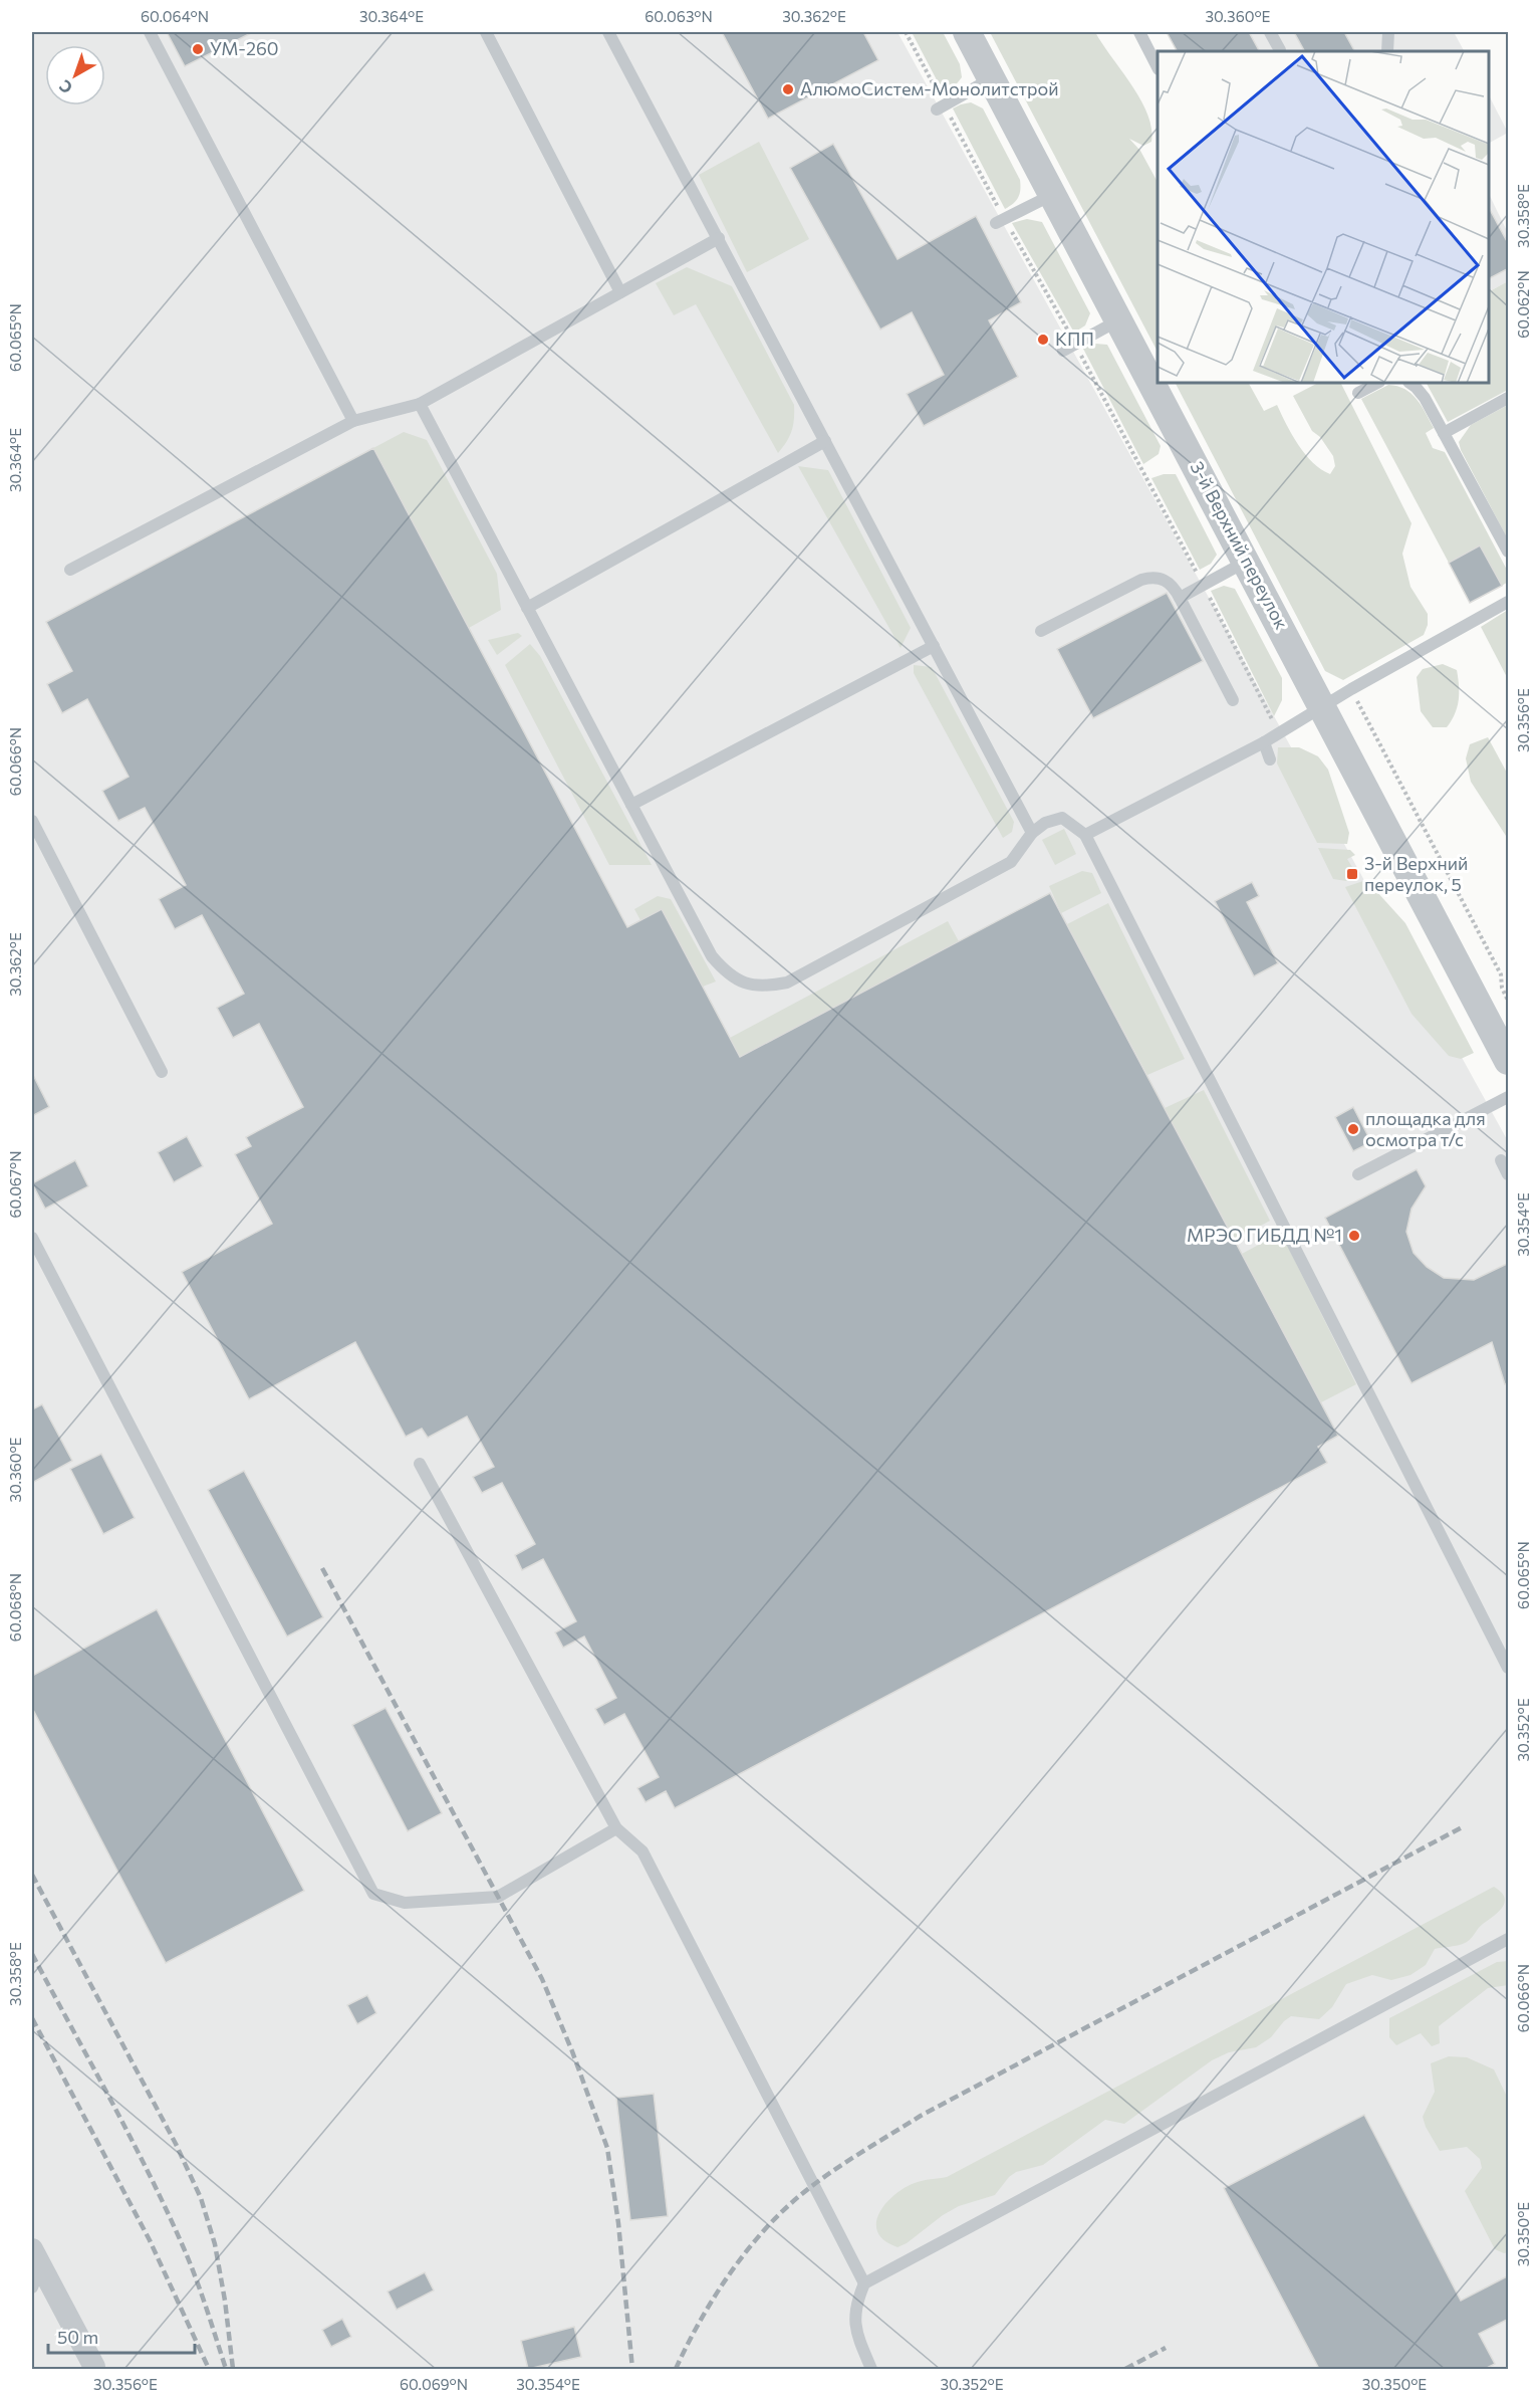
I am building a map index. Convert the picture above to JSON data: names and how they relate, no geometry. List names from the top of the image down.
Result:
{
  "streets": {
    "street": ["3-й Верхний переулок"]
  },
  "places": {
    "other": [
      "УМ-260",
      "АлюмоСистем-Монолитстрой",
      "КПП",
      "площадка для осмотра т/с",
      "МРЭО ГИБДД №1"
    ],
    "transit": ["3-й Верхний переулок, 5"]
  },
  "scale_bar": "50 m",
  "north": "bottom left",
  "coordinates": [
    "60.064°N",
    "30.364°E",
    "60.063°N",
    "30.362°E",
    "30.360°E",
    "30.358°E",
    "60.062°N",
    "60.065°N",
    "30.356°E",
    "60.066°N",
    "60.067°N",
    "30.354°E",
    "60.068°N",
    "30.352°E",
    "30.350°E",
    "60.069°N"
  ]
}
